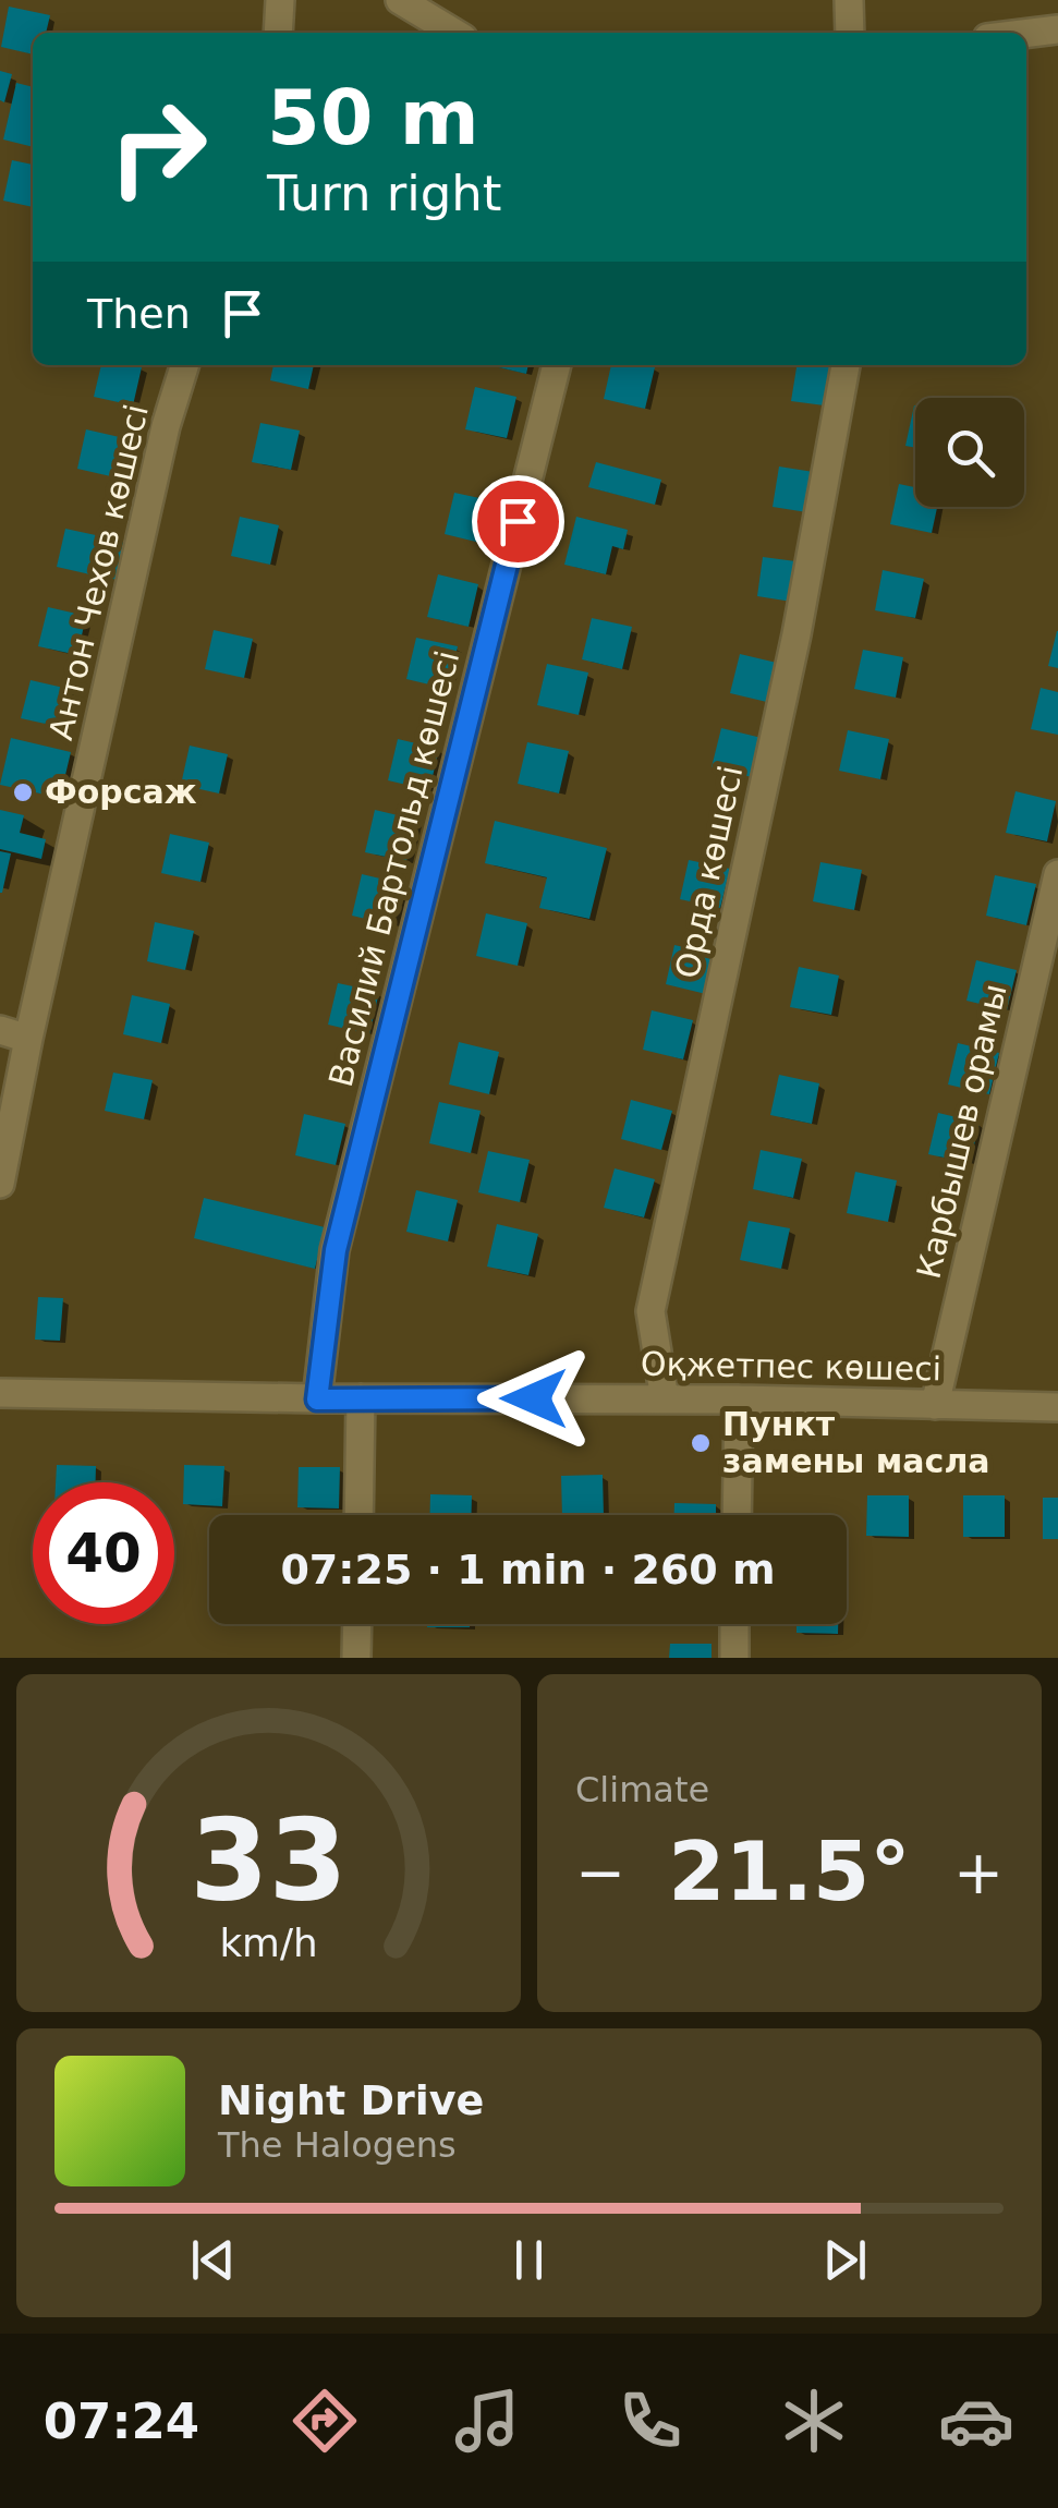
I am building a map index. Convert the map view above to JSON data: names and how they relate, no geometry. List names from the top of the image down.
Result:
{
  "streets": {
    "street": [
      "Антон Чехов көшесі",
      "Василий Бартольд көшесі",
      "Орда көшесі",
      "Карбышев орамы",
      "Оқжетпес көшесі"
    ]
  },
  "crossings": [
    ["Василий Бартольд көшесі", "Оқжетпес көшесі"],
    ["Орда көшесі", "Оқжетпес көшесі"],
    ["Карбышев орамы", "Оқжетпес көшесі"]
  ],
  "places": ["Форсаж", "Пункт замены масла"],
  "page": {
    "turn": ["50 m", "Turn right"],
    "then": "Then",
    "limit": "40",
    "trip": "07:25 · 1 min · 260 m",
    "tile": "Climate",
    "heat": ["−", "21.5°", "+"],
    "song": ["Night Drive", "The Halogens"],
    "tabs": "07:24",
    "gauge": ["33", "km/h"]
  }
}
